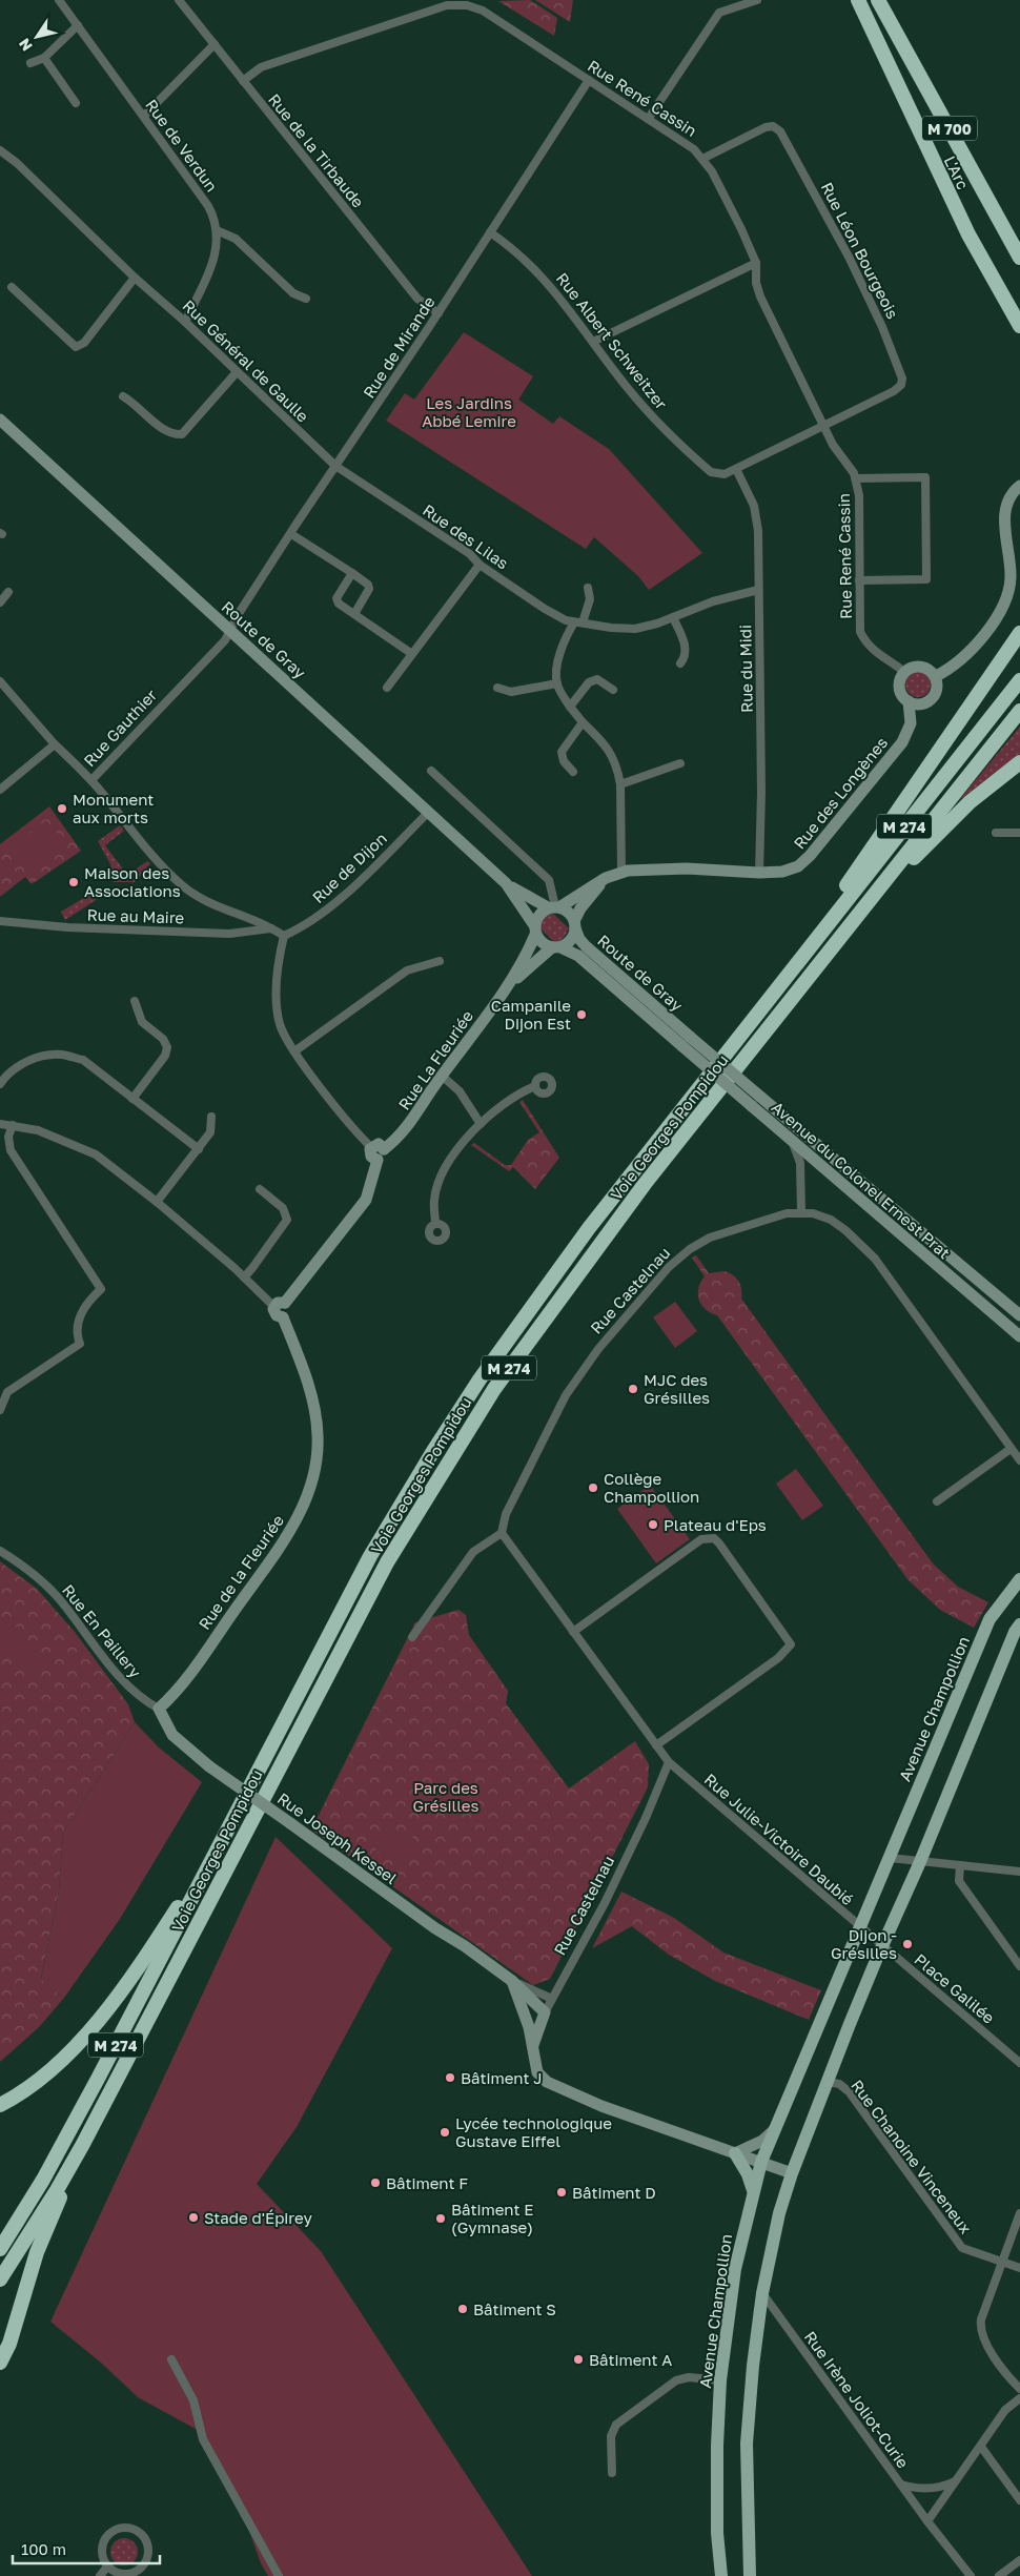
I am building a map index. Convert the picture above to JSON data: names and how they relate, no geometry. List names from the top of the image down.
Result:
{
  "streets": {
    "highway": [
      "M 700",
      "L'Arc",
      "M 274",
      "Voie Georges Pompidou"
    ],
    "main road": [
      "Route de Gray",
      "Rue des Longènes",
      "Rue La Fleuriée",
      "Avenue du Colonel Ernest Prat",
      "Rue Castelnau",
      "Rue de la Fleuriée",
      "Avenue Champollion",
      "Rue Joseph Kessel"
    ],
    "street": [
      "Rue René Cassin",
      "Rue de Verdun",
      "Rue de la Tirbaude",
      "Rue Léon Bourgeois",
      "Rue Albert Schweitzer",
      "Rue de Mirande",
      "Rue Général de Gaulle",
      "Rue des Lilas",
      "Rue du Midi",
      "Rue Gauthier",
      "Rue de Dijon",
      "Rue au Maire",
      "Rue En Paillery",
      "Rue Julie-Victoire Daubié",
      "Place Galilée",
      "Rue Chanoine Vinceneux",
      "Rue Irène Joliot-Curie"
    ]
  },
  "crossings": [
    ["Rue René Cassin", "Rue de la Tirbaude"],
    ["Rue René Cassin", "Rue Léon Bourgeois"],
    ["Rue René Cassin", "Rue Albert Schweitzer"],
    ["Rue René Cassin", "Rue de Mirande"],
    ["Rue René Cassin", "Rue des Longènes"],
    ["Rue de la Tirbaude", "Rue de Mirande"],
    ["Rue Léon Bourgeois", "Rue Albert Schweitzer"],
    ["Rue Albert Schweitzer", "Rue de Mirande"],
    ["Rue Albert Schweitzer", "Rue du Midi"],
    ["Rue de Mirande", "Rue Général de Gaulle"],
    ["Rue de Mirande", "Rue des Lilas"],
    ["Rue de Mirande", "Route de Gray"],
    ["Rue de Mirande", "Rue Gauthier"],
    ["Rue Général de Gaulle", "Rue des Lilas"],
    ["Rue des Lilas", "Rue du Midi"],
    ["Route de Gray", "Rue Gauthier"],
    ["Route de Gray", "Rue des Longènes"],
    ["Route de Gray", "Rue de Dijon"],
    ["Route de Gray", "Rue La Fleuriée"],
    ["Route de Gray", "Avenue du Colonel Ernest Prat"],
    ["Rue du Midi", "Rue des Longènes"],
    ["Rue des Longènes", "Rue La Fleuriée"],
    ["Rue Castelnau", "Rue Joseph Kessel"],
    ["Rue Castelnau", "Rue Julie-Victoire Daubié"],
    ["Rue de la Fleuriée", "Rue En Paillery"],
    ["Rue de la Fleuriée", "Rue Joseph Kessel"],
    ["Rue En Paillery", "Rue Joseph Kessel"],
    ["Avenue Champollion", "Rue Julie-Victoire Daubié"],
    ["Rue Julie-Victoire Daubié", "Place Galilée"]
  ],
  "parks": ["Les Jardins Abbé Lemire", "Parc des Grésilles"],
  "places": [
    "Monument aux morts",
    "Maison des Associations",
    "Campanile Dijon Est",
    "MJC des Grésilles",
    "Collège Champollion",
    "Plateau d'Eps",
    "Dijon - Grésilles",
    "Bâtiment J",
    "Lycée technologique Gustave Eiffel",
    "Bâtiment F",
    "Bâtiment D",
    "Stade d'Épirey",
    "Bâtiment E (Gymnase)",
    "Bâtiment S",
    "Bâtiment A"
  ],
  "scale_bar": "100 m",
  "north": "bottom left"
}
